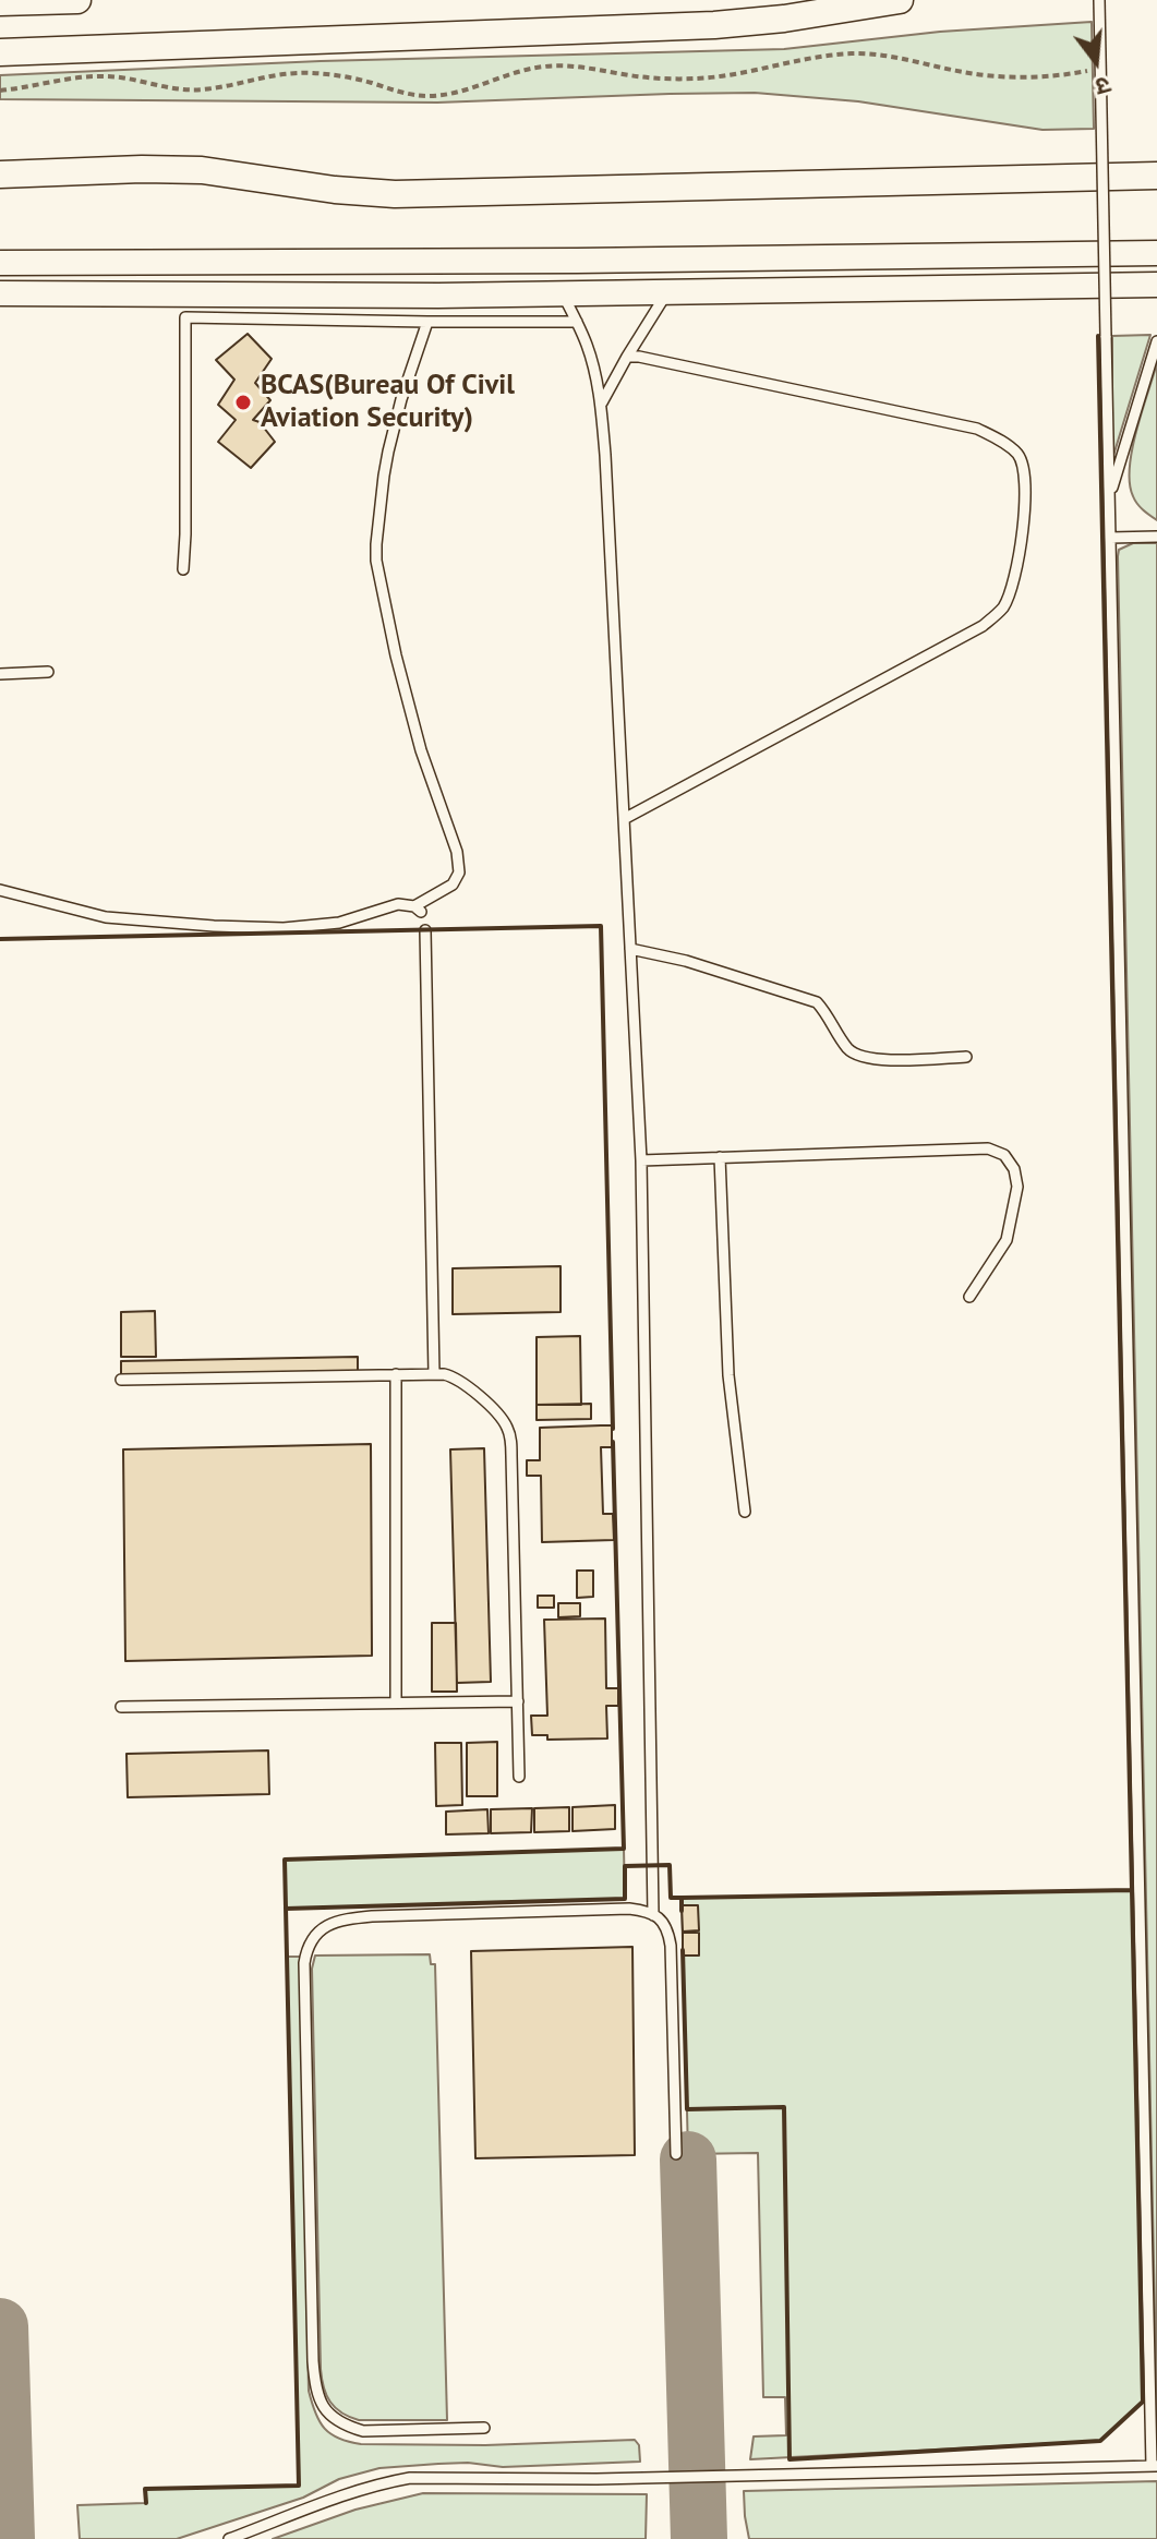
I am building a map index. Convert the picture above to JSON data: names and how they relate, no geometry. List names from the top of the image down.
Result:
{
  "places": ["BCAS(Bureau Of Civil Aviation Security)"],
  "north": "bottom"
}
